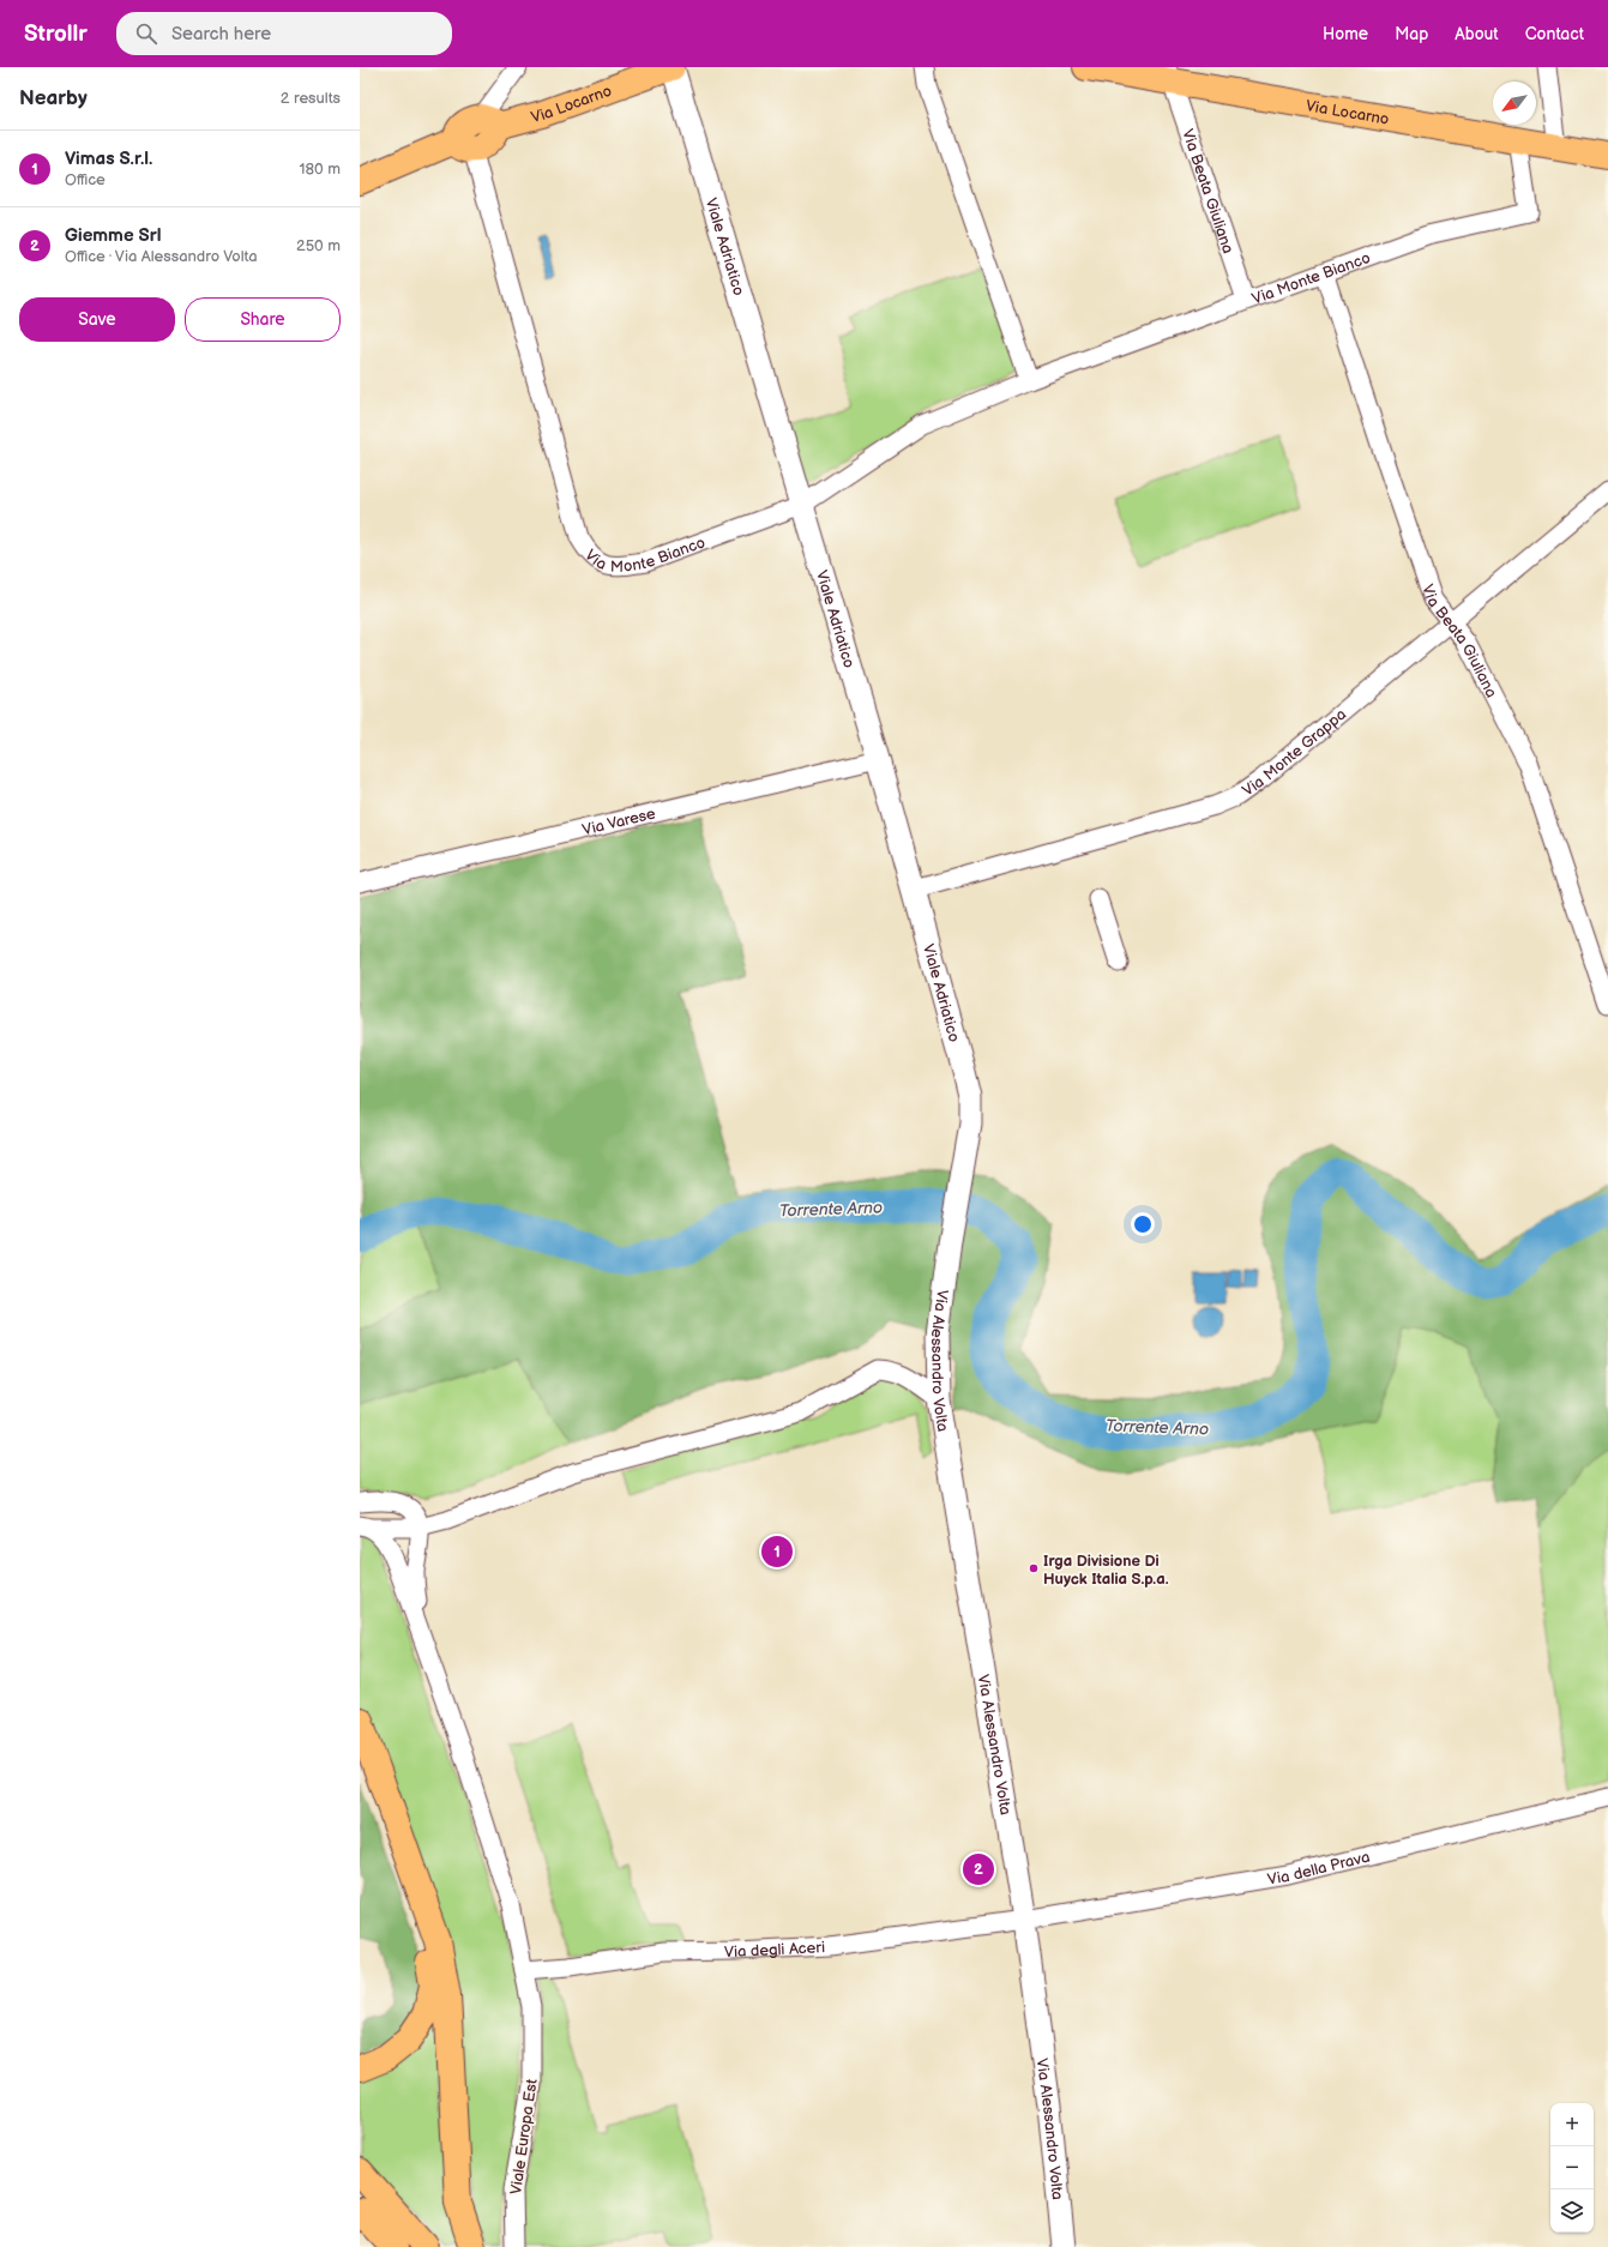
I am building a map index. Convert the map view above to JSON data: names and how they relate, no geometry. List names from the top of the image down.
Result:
{
  "streets": {
    "main road": ["Via Locarno"],
    "street": [
      "Via Beata Giuliana",
      "Viale Adriatico",
      "Via Monte Bianco",
      "Via Monte Grappa",
      "Via Varese",
      "Via Alessandro Volta",
      "Via della Prava",
      "Via degli Aceri",
      "Viale Europa Est"
    ]
  },
  "crossings": [
    ["Via Locarno", "Via Beata Giuliana"],
    ["Via Locarno", "Viale Adriatico"],
    ["Via Locarno", "Via Monte Bianco"],
    ["Via Beata Giuliana", "Via Monte Bianco"],
    ["Via Beata Giuliana", "Via Monte Grappa"],
    ["Viale Adriatico", "Via Monte Bianco"],
    ["Viale Adriatico", "Via Monte Grappa"],
    ["Viale Adriatico", "Via Varese"],
    ["Viale Adriatico", "Via Alessandro Volta"],
    ["Via Alessandro Volta", "Via della Prava"],
    ["Via Alessandro Volta", "Via degli Aceri"],
    ["Via della Prava", "Via degli Aceri"],
    ["Via degli Aceri", "Viale Europa Est"]
  ],
  "water": ["Torrente Arno"],
  "places": ["Irga Divisione Di Huyck Italia S.p.a."],
  "north": "bottom left",
  "page": {
    "header": "Strollr",
    "search": "Search here",
    "nav": [
      "Home",
      "Map",
      "About",
      "Contact"
    ],
    "heading": ["Nearby", "2 results"],
    "list": [
      {
        "mark": "1",
        "name": "Vimas S.r.l.",
        "note": "Office",
        "value": "180 m"
      },
      {
        "mark": "2",
        "name": "Giemme Srl",
        "note": "Office · Via Alessandro Volta",
        "value": "250 m"
      }
    ],
    "buttons": ["Save", "Share"],
    "pins": ["1", "2"],
    "map_buttons": ["+", "−"]
  }
}
